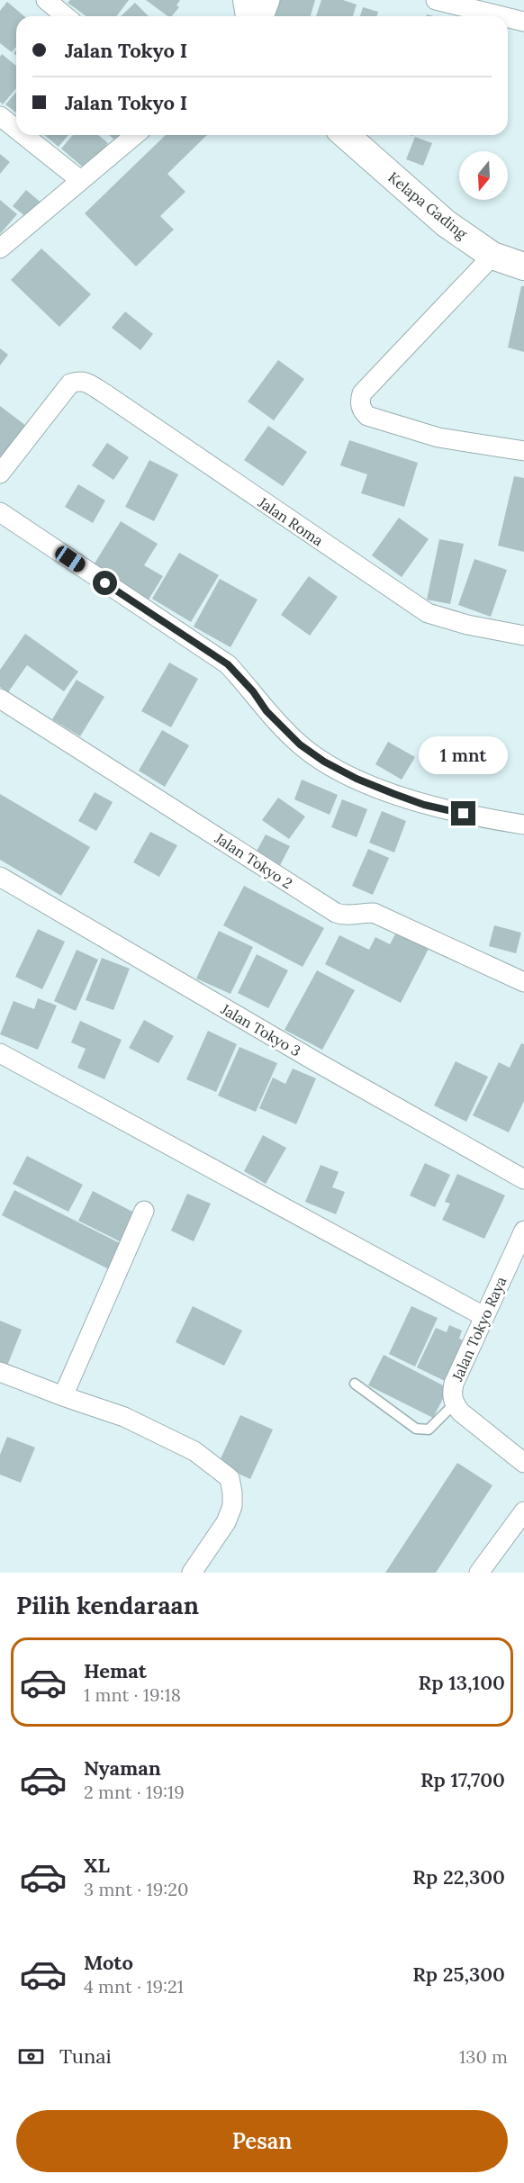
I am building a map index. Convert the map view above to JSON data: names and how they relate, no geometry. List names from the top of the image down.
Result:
{
  "streets": {
    "street": [
      "Kelapa Gading",
      "Jalan Roma",
      "Jalan Tokyo 2",
      "Jalan Tokyo 3",
      "Jalan Tokyo Raya"
    ]
  },
  "north": "bottom",
  "page": {
    "banner": ["Jalan Tokyo I", "Jalan Tokyo I"],
    "bubble": "1 mnt",
    "heading": "Pilih kendaraan",
    "list": [
      {
        "name": "Hemat",
        "note": "1 mnt · 19:18",
        "value": "Rp 13,100"
      },
      {
        "name": "Nyaman",
        "note": "2 mnt · 19:19",
        "value": "Rp 17,700"
      },
      {
        "name": "XL",
        "note": "3 mnt · 19:20",
        "value": "Rp 22,300"
      },
      {
        "name": "Moto",
        "note": "4 mnt · 19:21",
        "value": "Rp 25,300"
      }
    ],
    "pay": ["Tunai", "130 m"],
    "buttons": "Pesan"
  }
}
